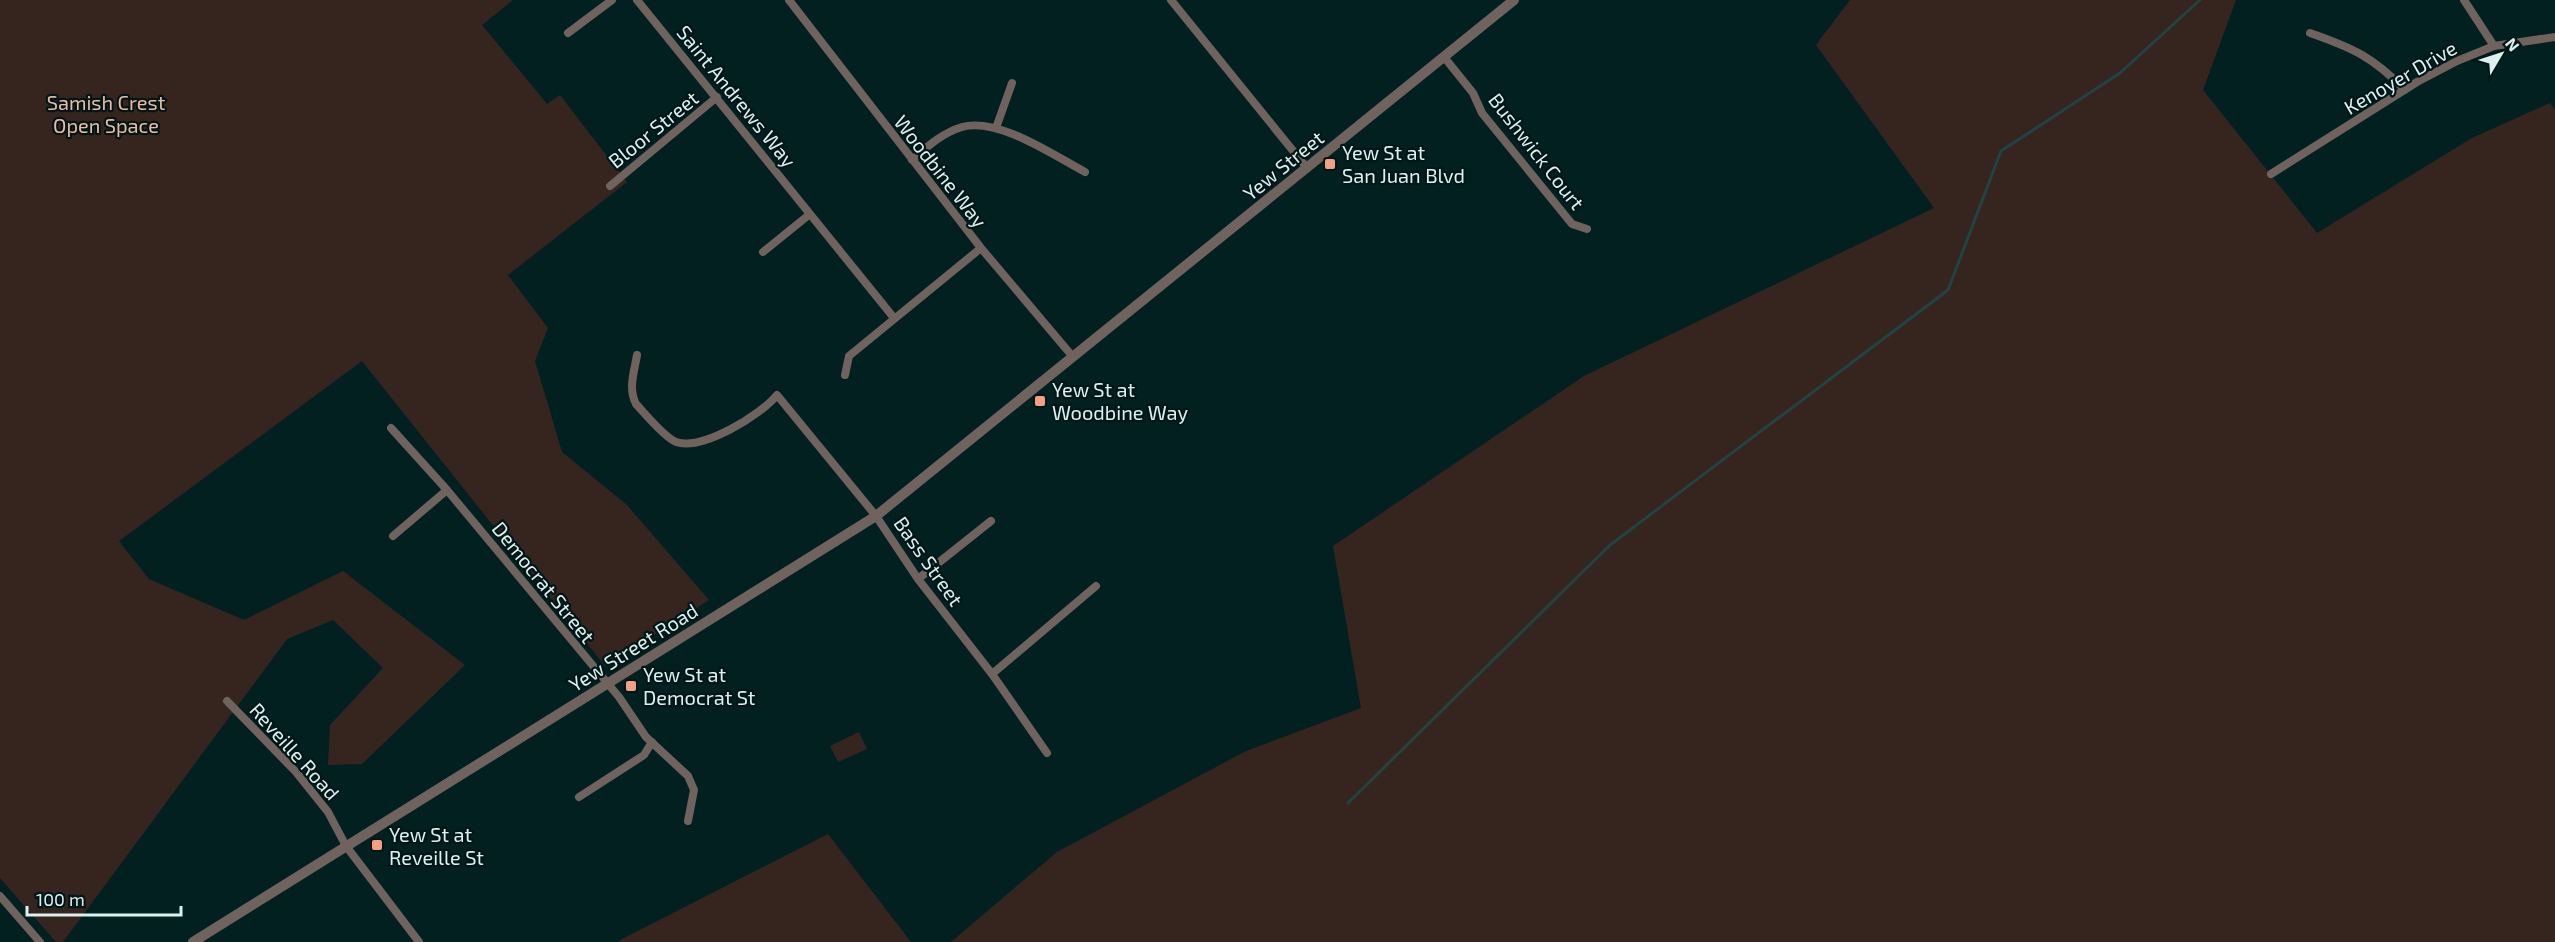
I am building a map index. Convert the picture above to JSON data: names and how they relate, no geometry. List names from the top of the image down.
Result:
{
  "streets": {
    "street": [
      "Kenoyer Drive",
      "Saint Andrews Way",
      "Bloor Street",
      "Bushwick Court",
      "Yew Street",
      "Woodbine Way",
      "Bass Street",
      "Democrat Street",
      "Yew Street Road",
      "Reveille Road"
    ]
  },
  "crossings": [
    ["Saint Andrews Way", "Bloor Street"],
    ["Bushwick Court", "Yew Street"],
    ["Yew Street", "Woodbine Way"],
    ["Yew Street", "Yew Street Road"],
    ["Woodbine Way", "Yew Street Road"],
    ["Bass Street", "Yew Street Road"],
    ["Democrat Street", "Yew Street Road"],
    ["Yew Street Road", "Reveille Road"]
  ],
  "parks": ["Samish Crest Open Space"],
  "places": {
    "transit": [
      "Yew St at San Juan Blvd",
      "Yew St at Woodbine Way",
      "Yew St at Democrat St",
      "Yew St at Reveille St"
    ]
  },
  "scale_bar": "100 m",
  "north": "top right"
}
